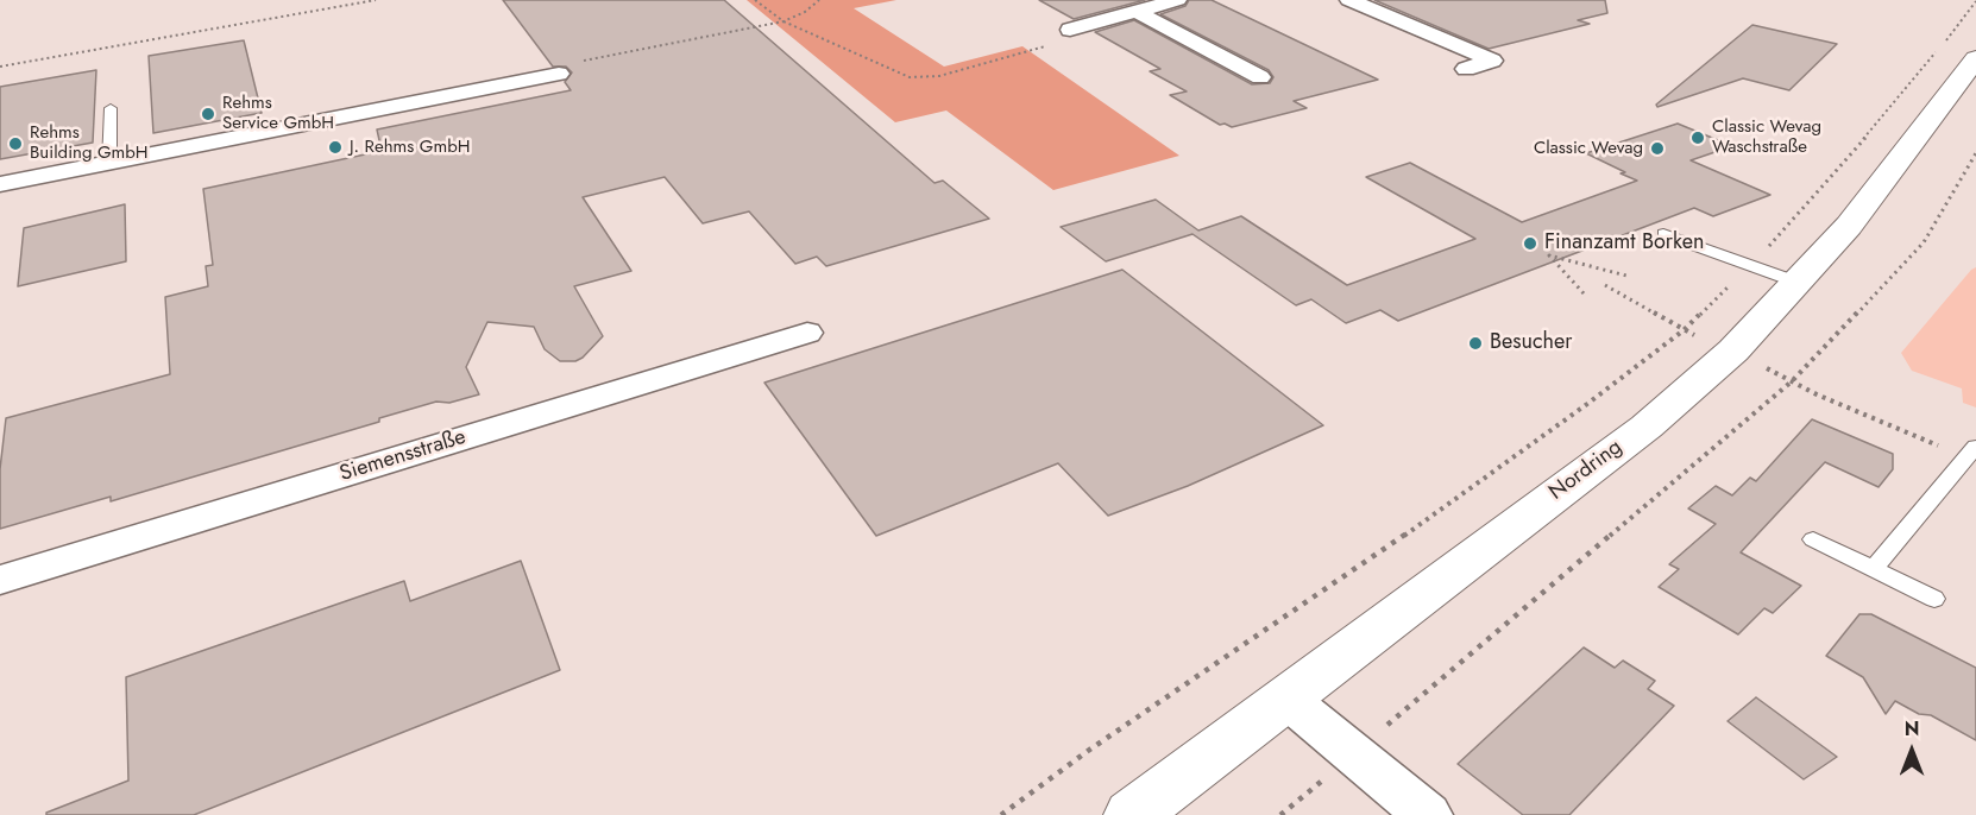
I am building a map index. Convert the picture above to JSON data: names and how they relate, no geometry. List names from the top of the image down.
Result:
{
  "streets": {
    "main road": ["Nordring"],
    "street": ["Siemensstraße"]
  },
  "places": [
    "Rehms Service GmbH",
    "Classic Wevag Waschstraße",
    "Rehms Building GmbH",
    "J. Rehms GmbH",
    "Classic Wevag",
    "Finanzamt Borken",
    "Besucher"
  ],
  "north": "top"
}
